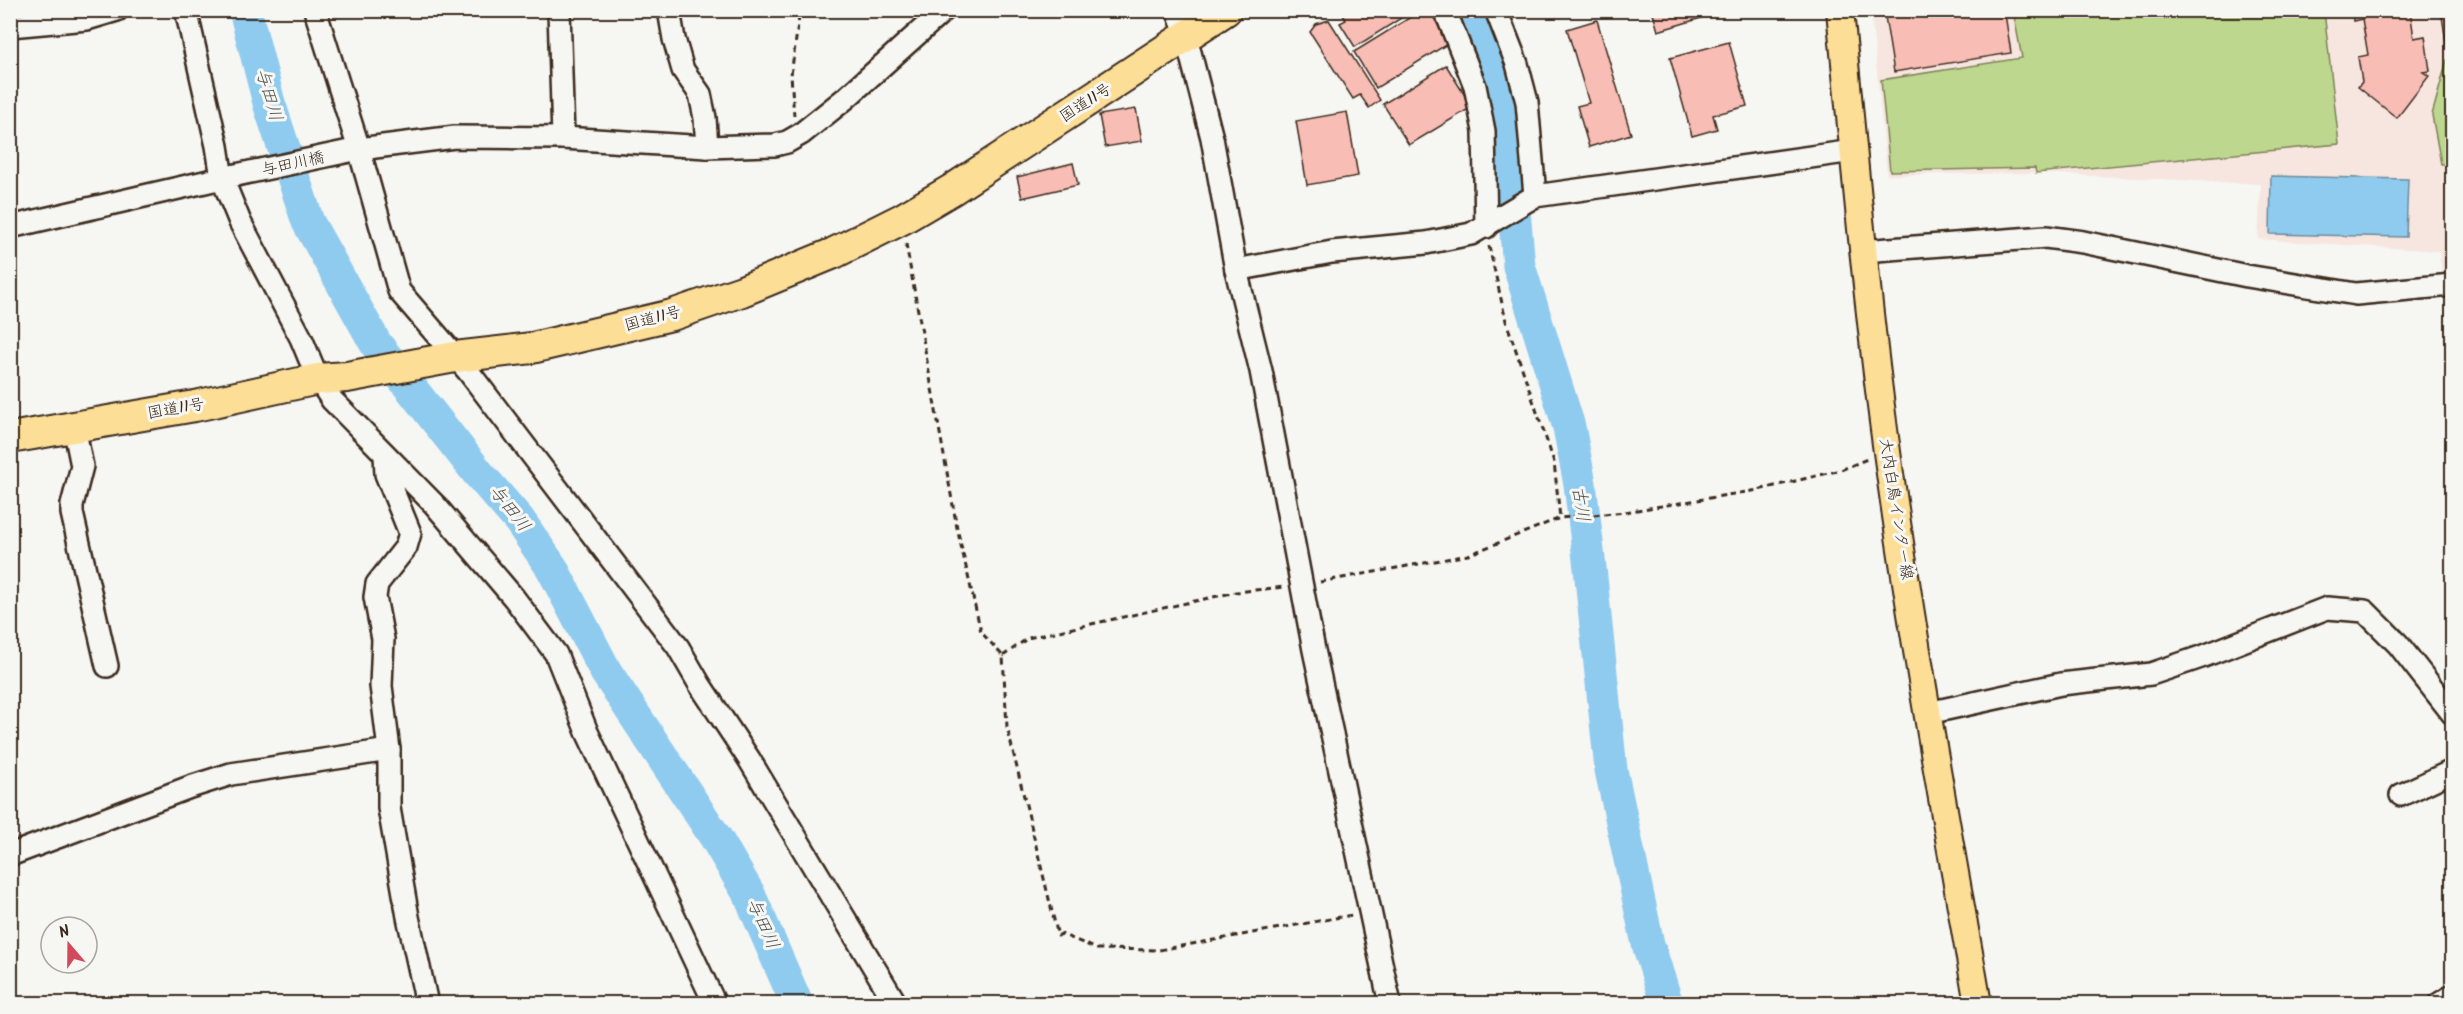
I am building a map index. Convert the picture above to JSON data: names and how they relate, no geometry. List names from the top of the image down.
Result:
{
  "streets": {
    "highway": ["国道11号"],
    "main road": ["大内白鳥インター線"],
    "street": ["与田川橋"]
  },
  "water": ["与田川", "古川"],
  "north": "top"
}
